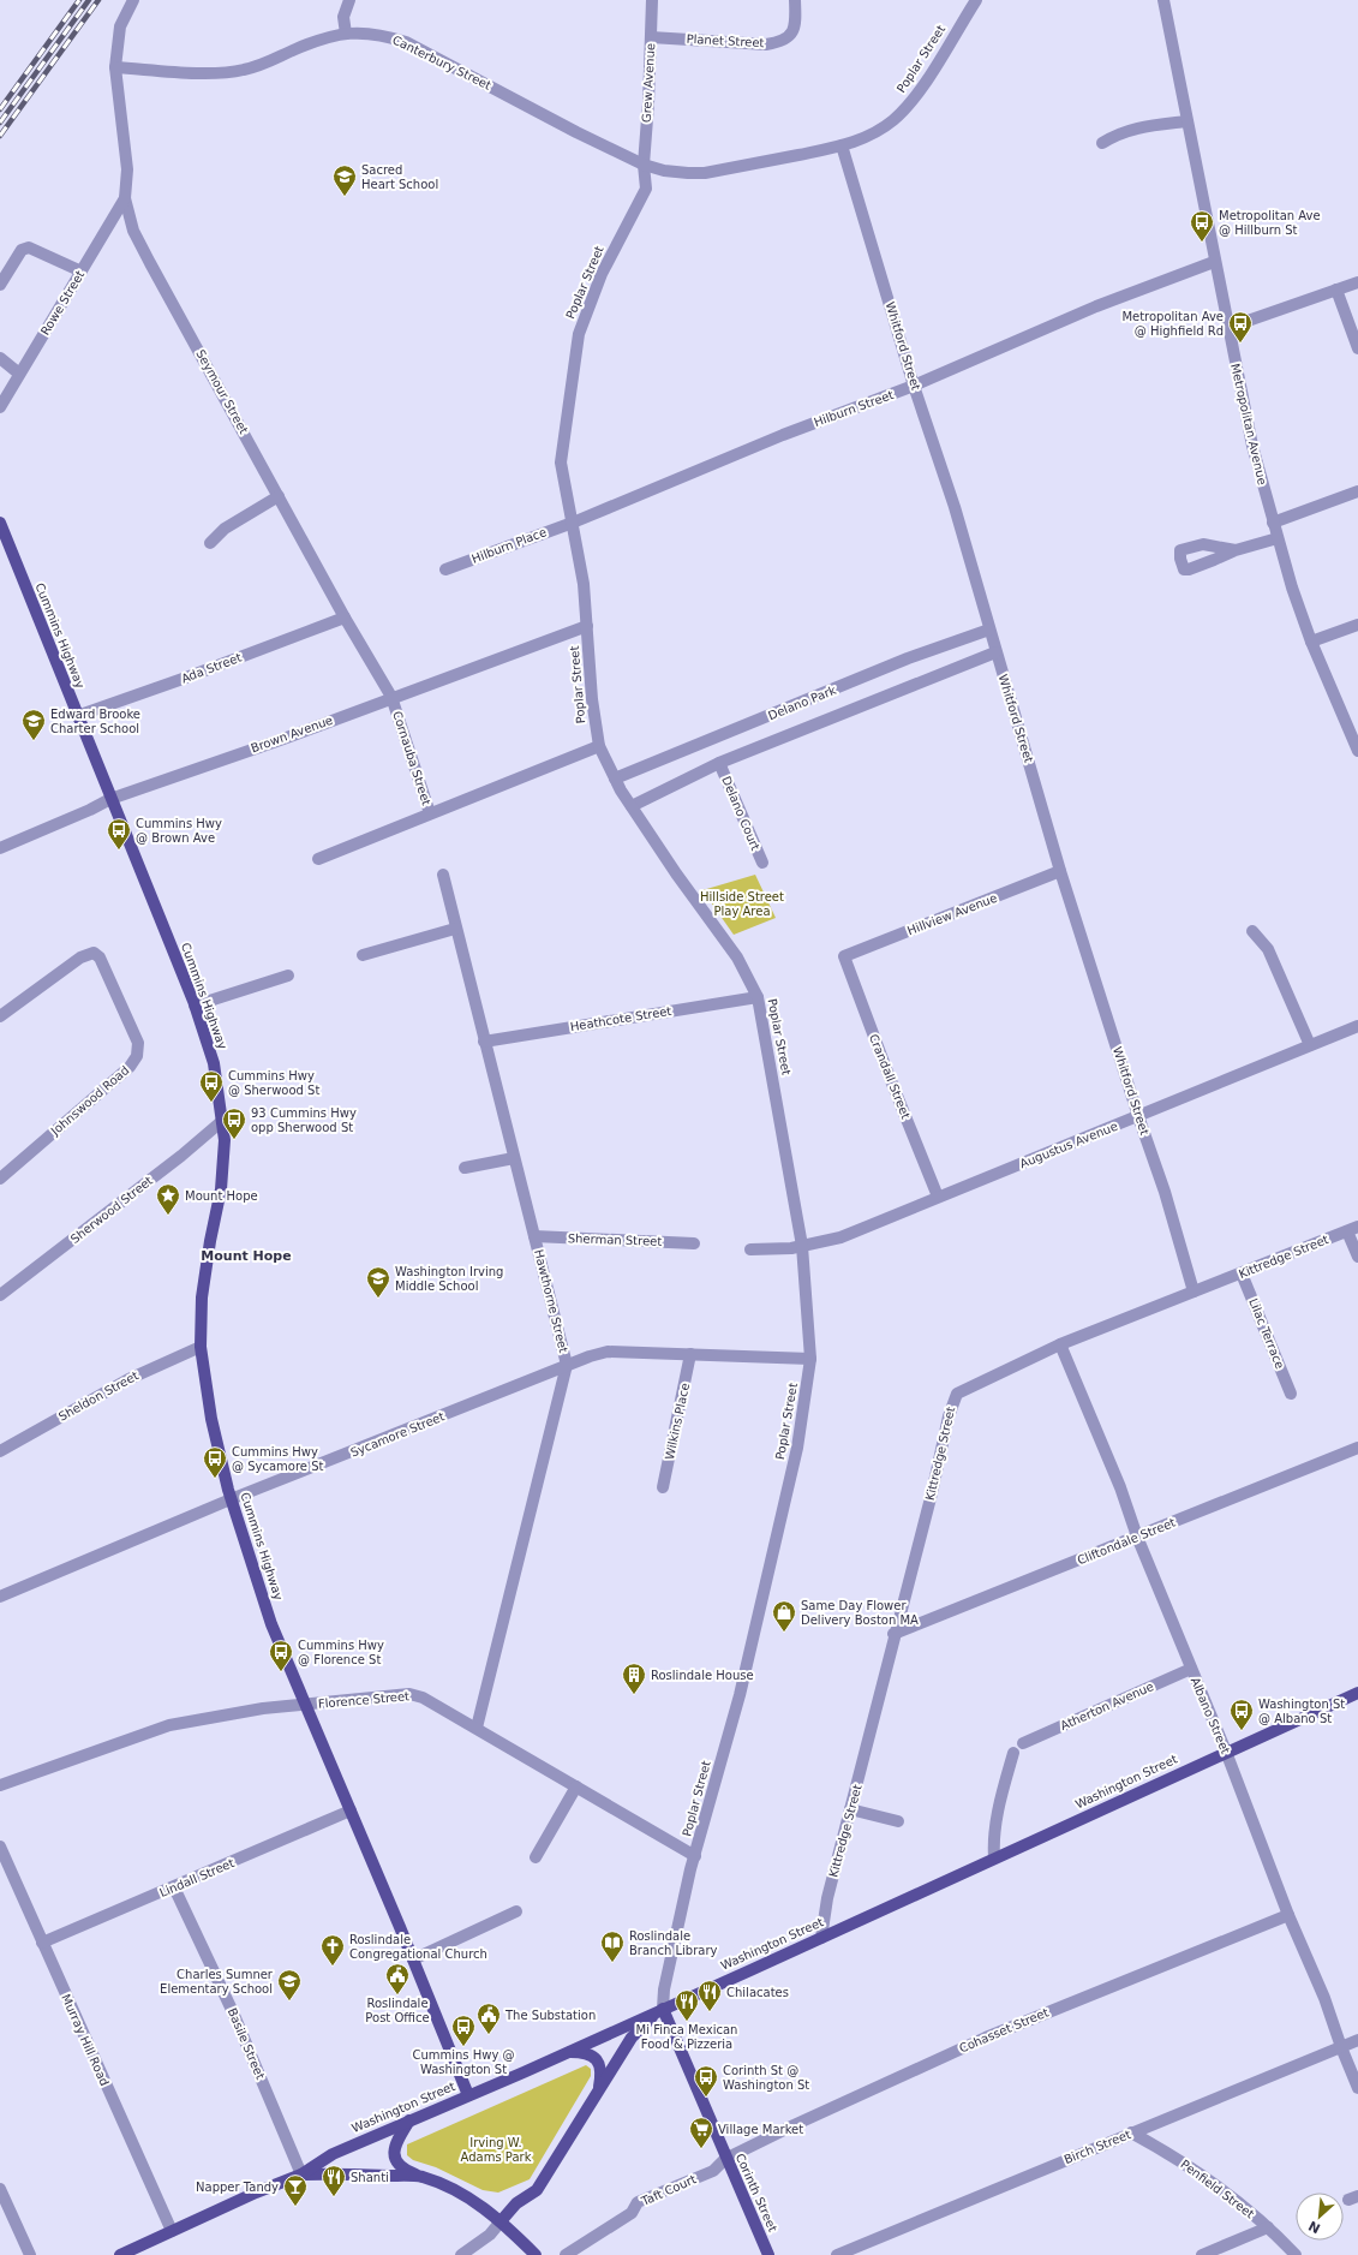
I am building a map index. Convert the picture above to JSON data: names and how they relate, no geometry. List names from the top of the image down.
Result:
{
  "streets": {
    "main road": ["Cummins Highway", "Washington Street", "Corinth Street"],
    "street": [
      "Planet Street",
      "Poplar Street",
      "Canterbury Street",
      "Grew Avenue",
      "Rowe Street",
      "Whitford Street",
      "Seymour Street",
      "Hilburn Street",
      "Metropolitan Avenue",
      "Hilburn Place",
      "Ada Street",
      "Delano Park",
      "Brown Avenue",
      "Cornauba Street",
      "Delano Court",
      "Hillview Avenue",
      "Heathcote Street",
      "Crandall Street",
      "Johnswood Road",
      "Augustus Avenue",
      "Sherwood Street",
      "Sherman Street",
      "Kittredge Street",
      "Hawthorne Street",
      "Lilac Terrace",
      "Sheldon Street",
      "Wilkins Place",
      "Sycamore Street",
      "Cliftondale Street",
      "Florence Street",
      "Atherton Avenue",
      "Albano Street",
      "Lindall Street",
      "Cohasset Street",
      "Murray Hill Road",
      "Basile Street",
      "Birch Street",
      "Penfield Street",
      "Taft Court"
    ]
  },
  "crossings": [
    ["Planet Street", "Grew Avenue"],
    ["Poplar Street", "Canterbury Street"],
    ["Poplar Street", "Grew Avenue"],
    ["Poplar Street", "Whitford Street"],
    ["Poplar Street", "Hilburn Street"],
    ["Poplar Street", "Hilburn Place"],
    ["Poplar Street", "Delano Park"],
    ["Poplar Street", "Brown Avenue"],
    ["Poplar Street", "Heathcote Street"],
    ["Poplar Street", "Augustus Avenue"],
    ["Poplar Street", "Sycamore Street"],
    ["Poplar Street", "Florence Street"],
    ["Poplar Street", "Washington Street"],
    ["Poplar Street", "Corinth Street"],
    ["Canterbury Street", "Grew Avenue"],
    ["Canterbury Street", "Seymour Street"],
    ["Rowe Street", "Seymour Street"],
    ["Whitford Street", "Hilburn Street"],
    ["Whitford Street", "Delano Park"],
    ["Whitford Street", "Hillview Avenue"],
    ["Whitford Street", "Augustus Avenue"],
    ["Whitford Street", "Kittredge Street"],
    ["Seymour Street", "Ada Street"],
    ["Seymour Street", "Brown Avenue"],
    ["Seymour Street", "Cornauba Street"],
    ["Hilburn Street", "Metropolitan Avenue"],
    ["Hilburn Street", "Hilburn Place"],
    ["Cummins Highway", "Ada Street"],
    ["Cummins Highway", "Brown Avenue"],
    ["Cummins Highway", "Sherwood Street"],
    ["Cummins Highway", "Sheldon Street"],
    ["Cummins Highway", "Sycamore Street"],
    ["Cummins Highway", "Florence Street"],
    ["Cummins Highway", "Washington Street"],
    ["Cummins Highway", "Lindall Street"],
    ["Delano Park", "Delano Court"],
    ["Brown Avenue", "Cornauba Street"],
    ["Hillview Avenue", "Crandall Street"],
    ["Heathcote Street", "Hawthorne Street"],
    ["Crandall Street", "Augustus Avenue"],
    ["Sherman Street", "Hawthorne Street"],
    ["Kittredge Street", "Lilac Terrace"],
    ["Kittredge Street", "Cliftondale Street"],
    ["Kittredge Street", "Albano Street"],
    ["Kittredge Street", "Washington Street"],
    ["Hawthorne Street", "Sycamore Street"],
    ["Hawthorne Street", "Florence Street"],
    ["Wilkins Place", "Sycamore Street"],
    ["Cliftondale Street", "Albano Street"],
    ["Atherton Avenue", "Albano Street"],
    ["Albano Street", "Washington Street"],
    ["Albano Street", "Cohasset Street"],
    ["Albano Street", "Birch Street"],
    ["Washington Street", "Murray Hill Road"],
    ["Washington Street", "Basile Street"],
    ["Washington Street", "Corinth Street"],
    ["Lindall Street", "Murray Hill Road"],
    ["Lindall Street", "Basile Street"],
    ["Cohasset Street", "Taft Court"],
    ["Cohasset Street", "Corinth Street"],
    ["Birch Street", "Penfield Street"],
    ["Taft Court", "Corinth Street"]
  ],
  "districts": ["Mount Hope"],
  "parks": ["Hillside Street Play Area", "Irving W. Adams Park"],
  "places": {
    "school or university": [
      "Sacred Heart School",
      "Edward Brooke Charter School",
      "Washington Irving Middle School",
      "Charles Sumner Elementary School"
    ],
    "bus stop": [
      "Metropolitan Ave @ Hillburn St",
      "Metropolitan Ave @ Highfield Rd",
      "Cummins Hwy @ Brown Ave",
      "Cummins Hwy @ Sherwood St",
      "93 Cummins Hwy opp Sherwood St",
      "Cummins Hwy @ Sycamore St",
      "Cummins Hwy @ Florence St",
      "Washington St @ Albano St",
      "Cummins Hwy @ Washington St",
      "Corinth St @ Washington St"
    ],
    "place": ["Mount Hope"],
    "shop": ["Same Day Flower Delivery Boston MA"],
    "building": ["Roslindale House"],
    "library": ["Roslindale Branch Library"],
    "church": ["Roslindale Congregational Church"],
    "public building": ["Roslindale Post Office", "The Substation"],
    "restaurant": ["Chilacates", "Mi Finca Mexican Food & Pizzeria", "Shanti"],
    "supermarket": ["Village Market"],
    "bar": ["Napper Tandy"]
  },
  "north": "bottom left"
}
